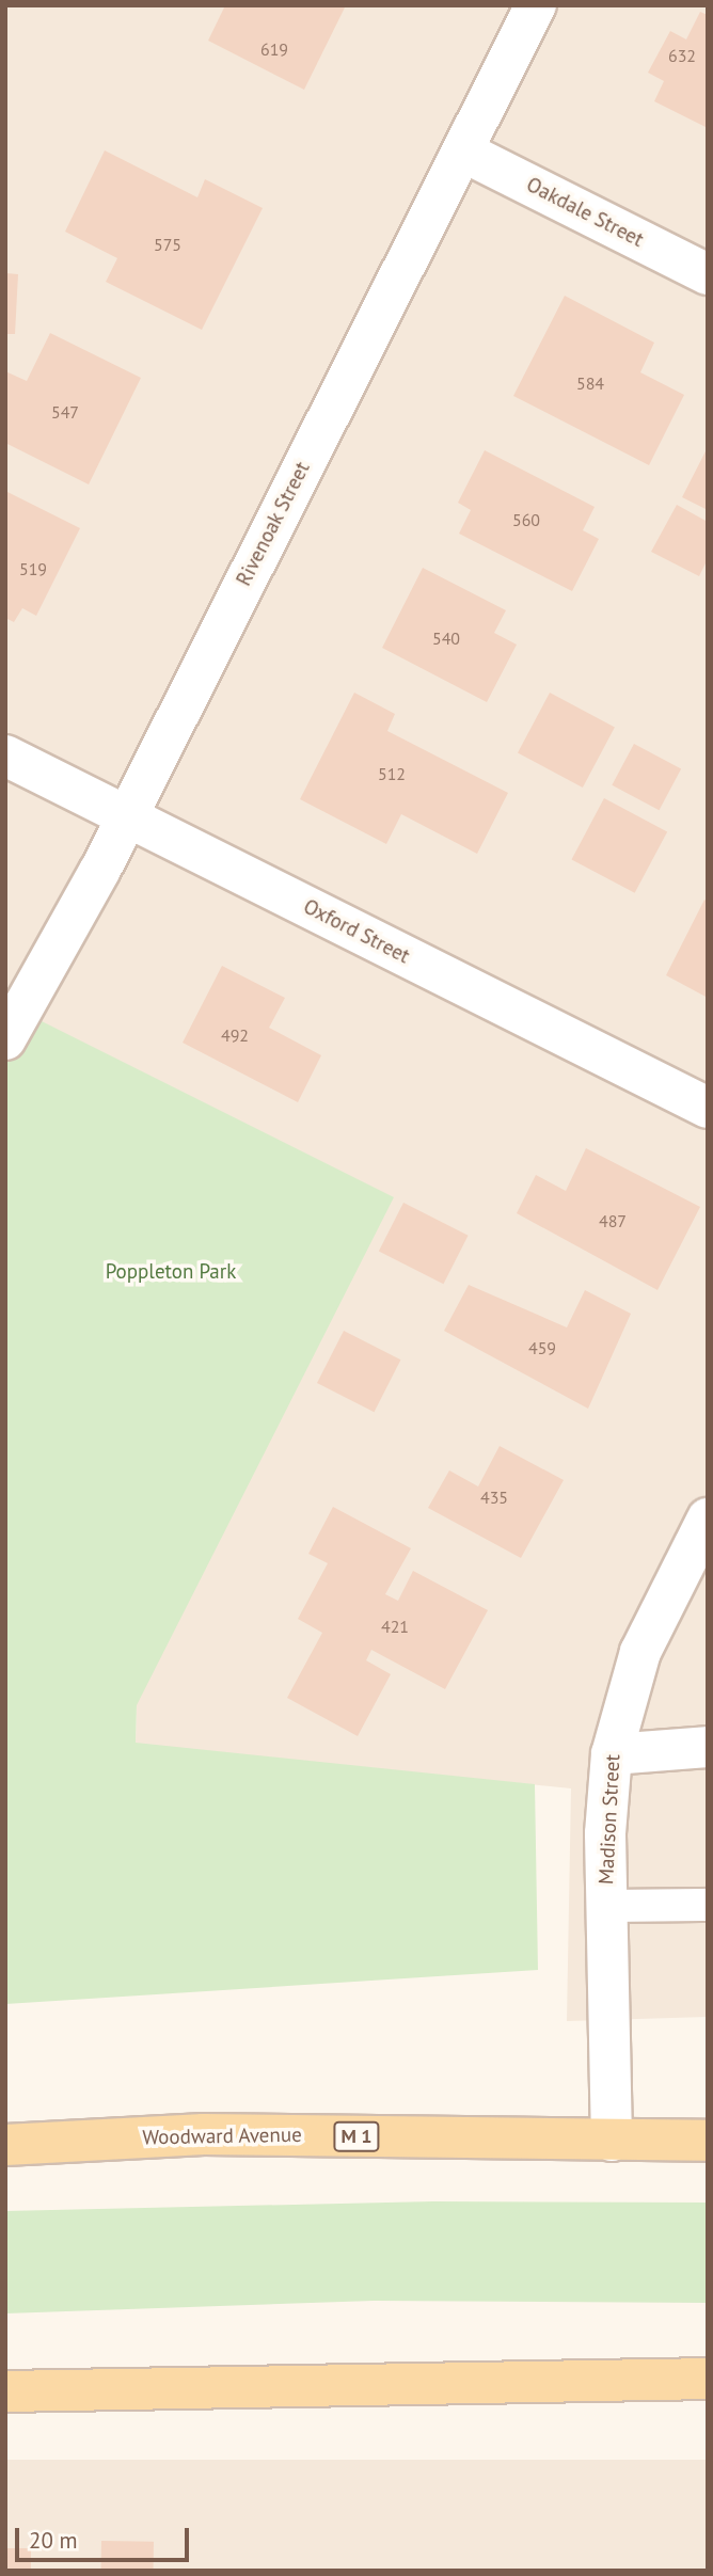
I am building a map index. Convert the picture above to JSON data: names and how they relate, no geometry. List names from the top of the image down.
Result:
{
  "streets": {
    "main road": ["Woodward Avenue", "M 1"],
    "street": [
      "Oakdale Street",
      "Rivenoak Street",
      "Oxford Street",
      "Madison Street"
    ]
  },
  "crossings": [
    ["Oakdale Street", "Rivenoak Street"],
    ["Rivenoak Street", "Oxford Street"],
    ["Madison Street", "Woodward Avenue"]
  ],
  "parks": ["Poppleton Park"],
  "house_numbers": [
    "619",
    "632",
    "575",
    "584",
    "547",
    "560",
    "519",
    "540",
    "512",
    "492",
    "487",
    "459",
    "435",
    "421"
  ],
  "scale_bar": "20 m"
}
